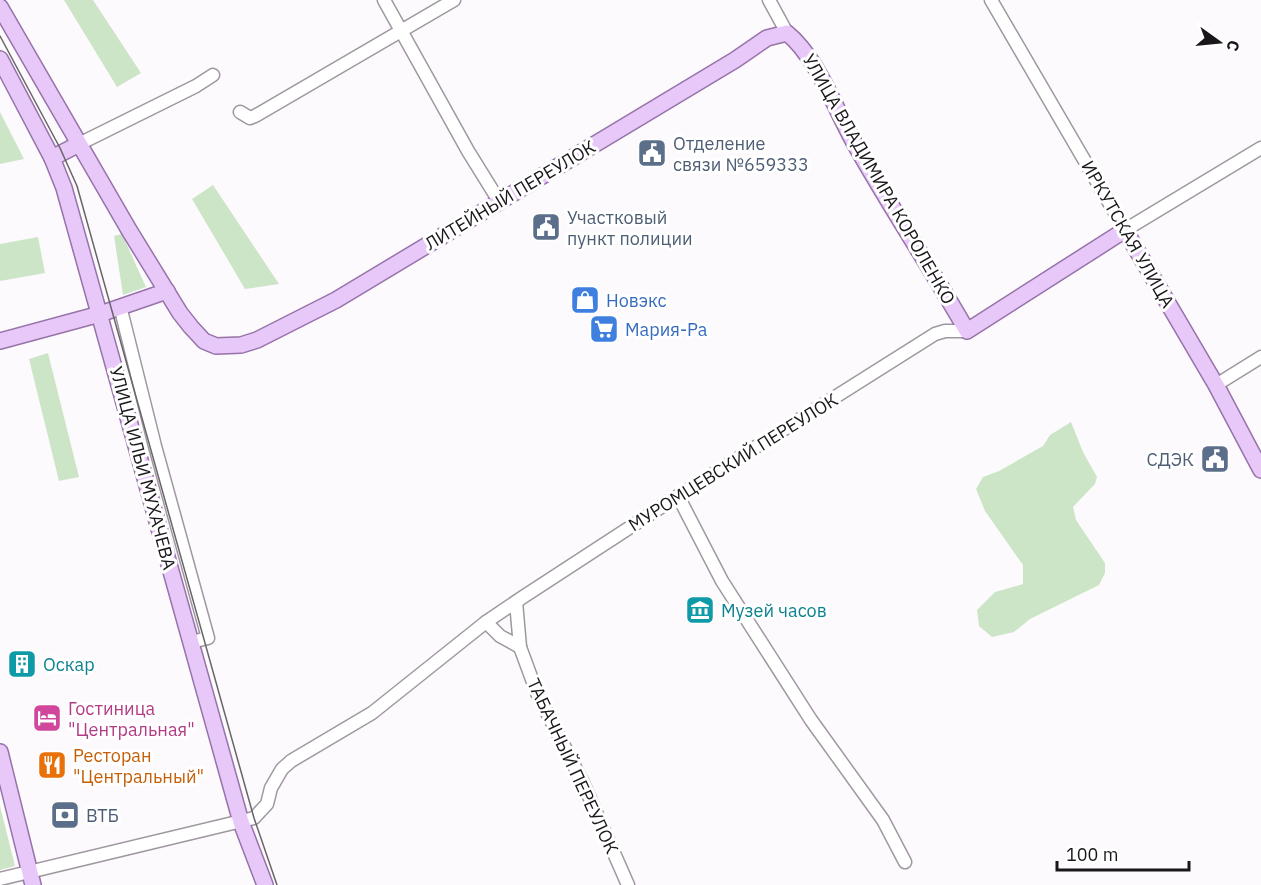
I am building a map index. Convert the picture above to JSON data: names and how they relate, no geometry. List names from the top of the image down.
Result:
{
  "streets": {
    "main road": [
      "УЛИЦА ВЛАДИМИРА КОРОЛЕНКО",
      "ЛИТЕЙНЫЙ ПЕРЕУЛОК",
      "ИРКУТСКАЯ УЛИЦА",
      "МУРОМЦЕВСКИЙ ПЕРЕУЛОК",
      "УЛИЦА ИЛЬИ МУХАЧЕВА"
    ],
    "street": ["ТАБАЧНЫЙ ПЕРЕУЛОК"]
  },
  "crossings": [
    ["УЛИЦА ВЛАДИМИРА КОРОЛЕНКО", "ЛИТЕЙНЫЙ ПЕРЕУЛОК"],
    ["УЛИЦА ВЛАДИМИРА КОРОЛЕНКО", "МУРОМЦЕВСКИЙ ПЕРЕУЛОК"],
    ["ИРКУТСКАЯ УЛИЦА", "МУРОМЦЕВСКИЙ ПЕРЕУЛОК"],
    ["МУРОМЦЕВСКИЙ ПЕРЕУЛОК", "УЛИЦА ИЛЬИ МУХАЧЕВА"],
    ["МУРОМЦЕВСКИЙ ПЕРЕУЛОК", "ТАБАЧНЫЙ ПЕРЕУЛОК"]
  ],
  "places": {
    "public building": ["Отделение связи №659333", "Участковый пункт полиции", "СДЭК"],
    "shop": ["Новэкс"],
    "supermarket": ["Мария-Ра"],
    "museum": ["Музей часов"],
    "building": ["Оскар"],
    "hotel": ["Гостиница \"Центральная\""],
    "restaurant": ["Ресторан \"Центральный\""],
    "bank": ["ВТБ"]
  },
  "scale_bar": "100 m",
  "north": "right"
}
